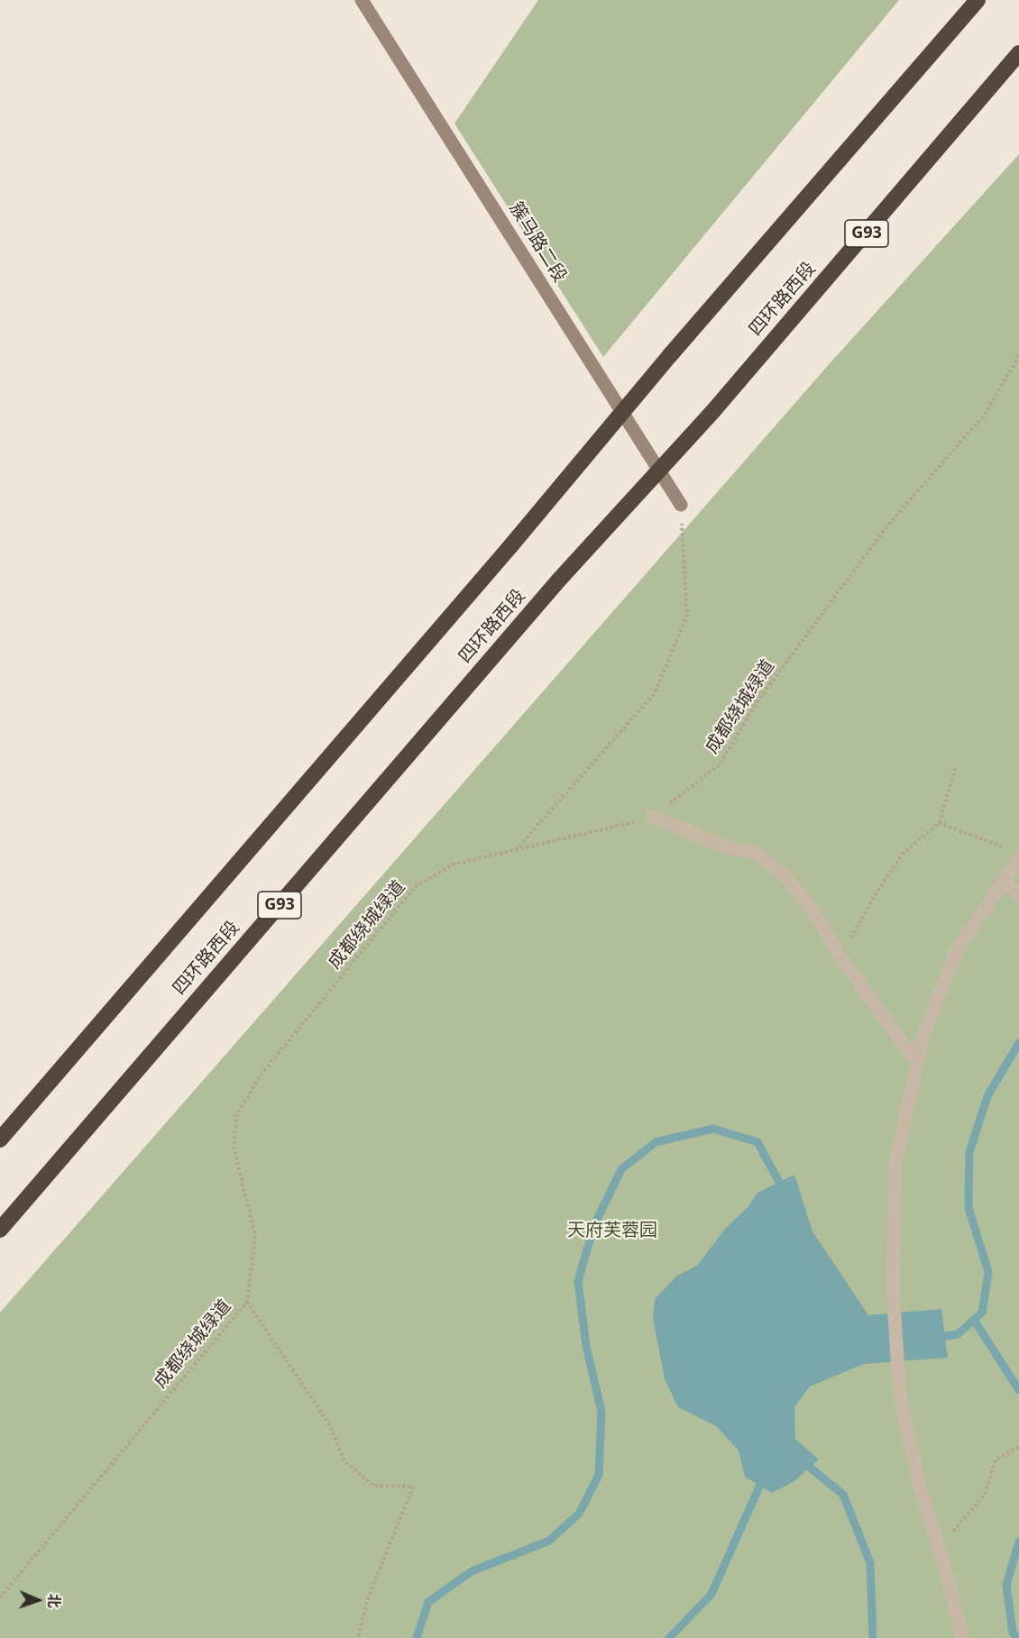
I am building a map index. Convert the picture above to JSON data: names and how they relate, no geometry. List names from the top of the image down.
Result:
{
  "streets": {
    "highway": ["G93", "四环路西段"],
    "main road": ["簇马路二段"],
    "path": ["成都绕城绿道"]
  },
  "parks": ["天府芙蓉园"],
  "north": "right"
}
